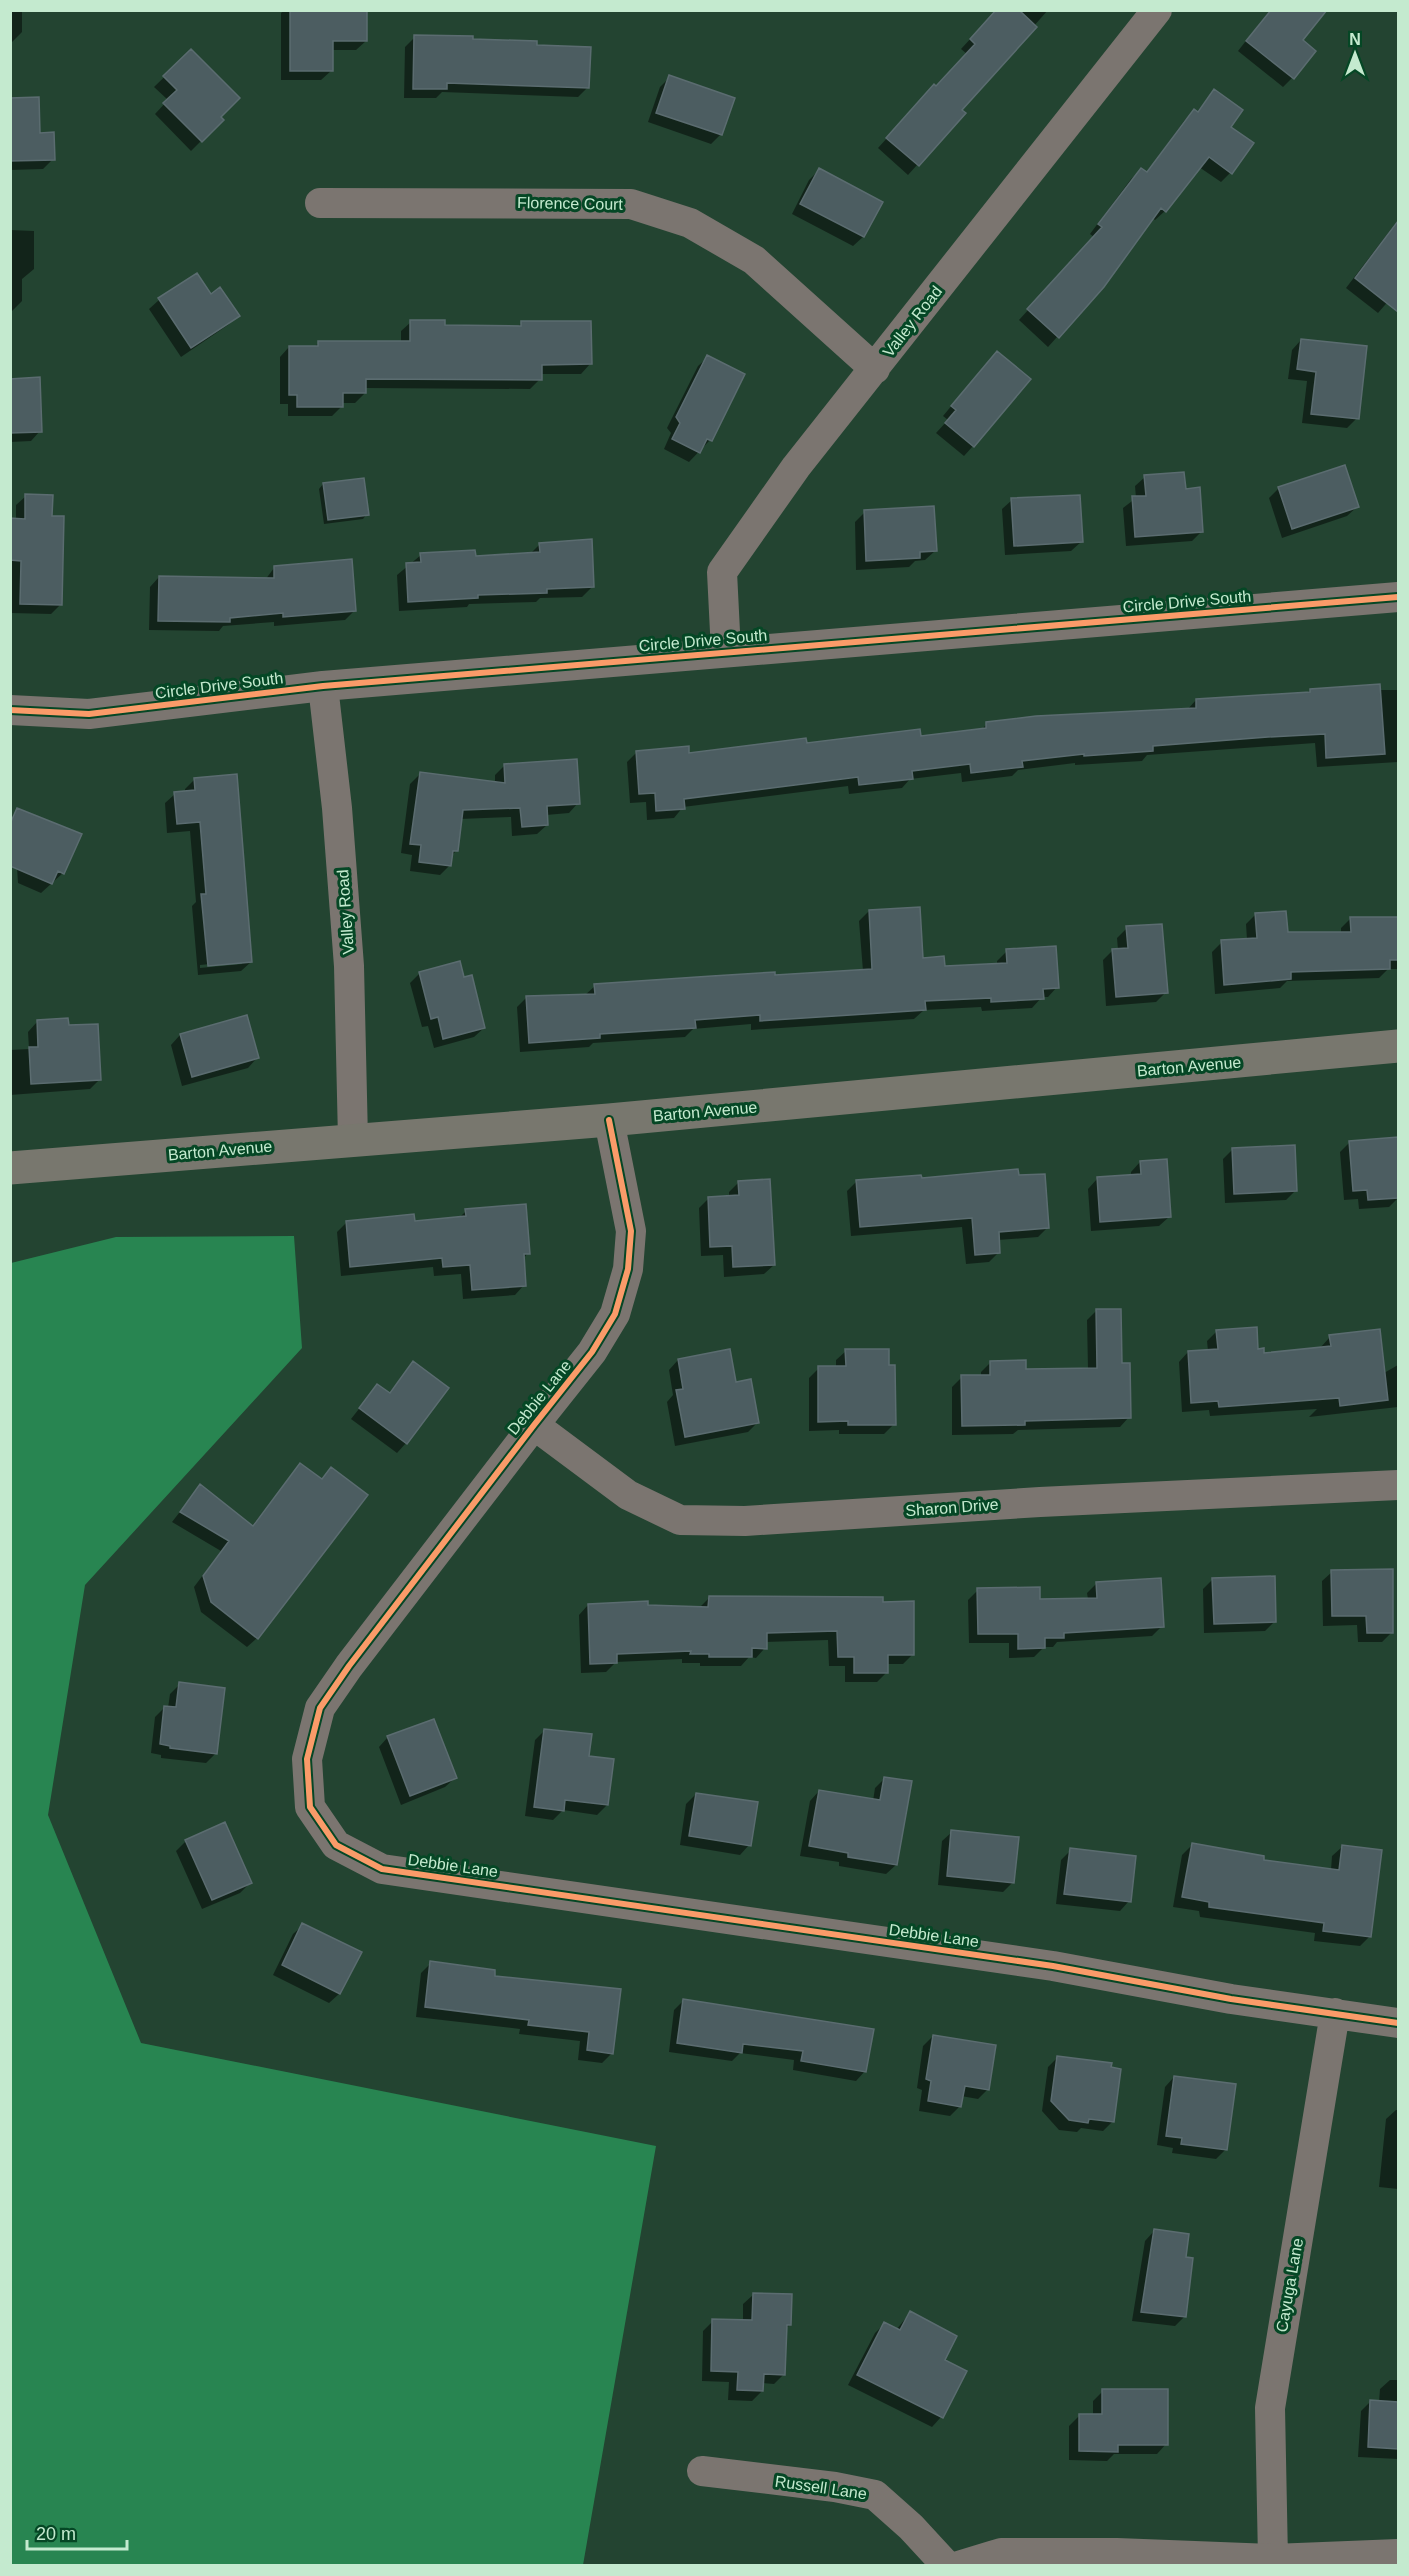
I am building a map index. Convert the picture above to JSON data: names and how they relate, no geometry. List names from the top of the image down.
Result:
{
  "streets": {
    "street": [
      "Florence Court",
      "Valley Road",
      "Circle Drive South",
      "Barton Avenue",
      "Debbie Lane",
      "Sharon Drive",
      "Cayuga Lane",
      "Russell Lane"
    ]
  },
  "crossings": [
    ["Florence Court", "Valley Road"],
    ["Valley Road", "Circle Drive South"],
    ["Valley Road", "Barton Avenue"],
    ["Barton Avenue", "Debbie Lane"],
    ["Debbie Lane", "Sharon Drive"],
    ["Debbie Lane", "Cayuga Lane"]
  ],
  "scale_bar": "20 m",
  "north": "top"
}
